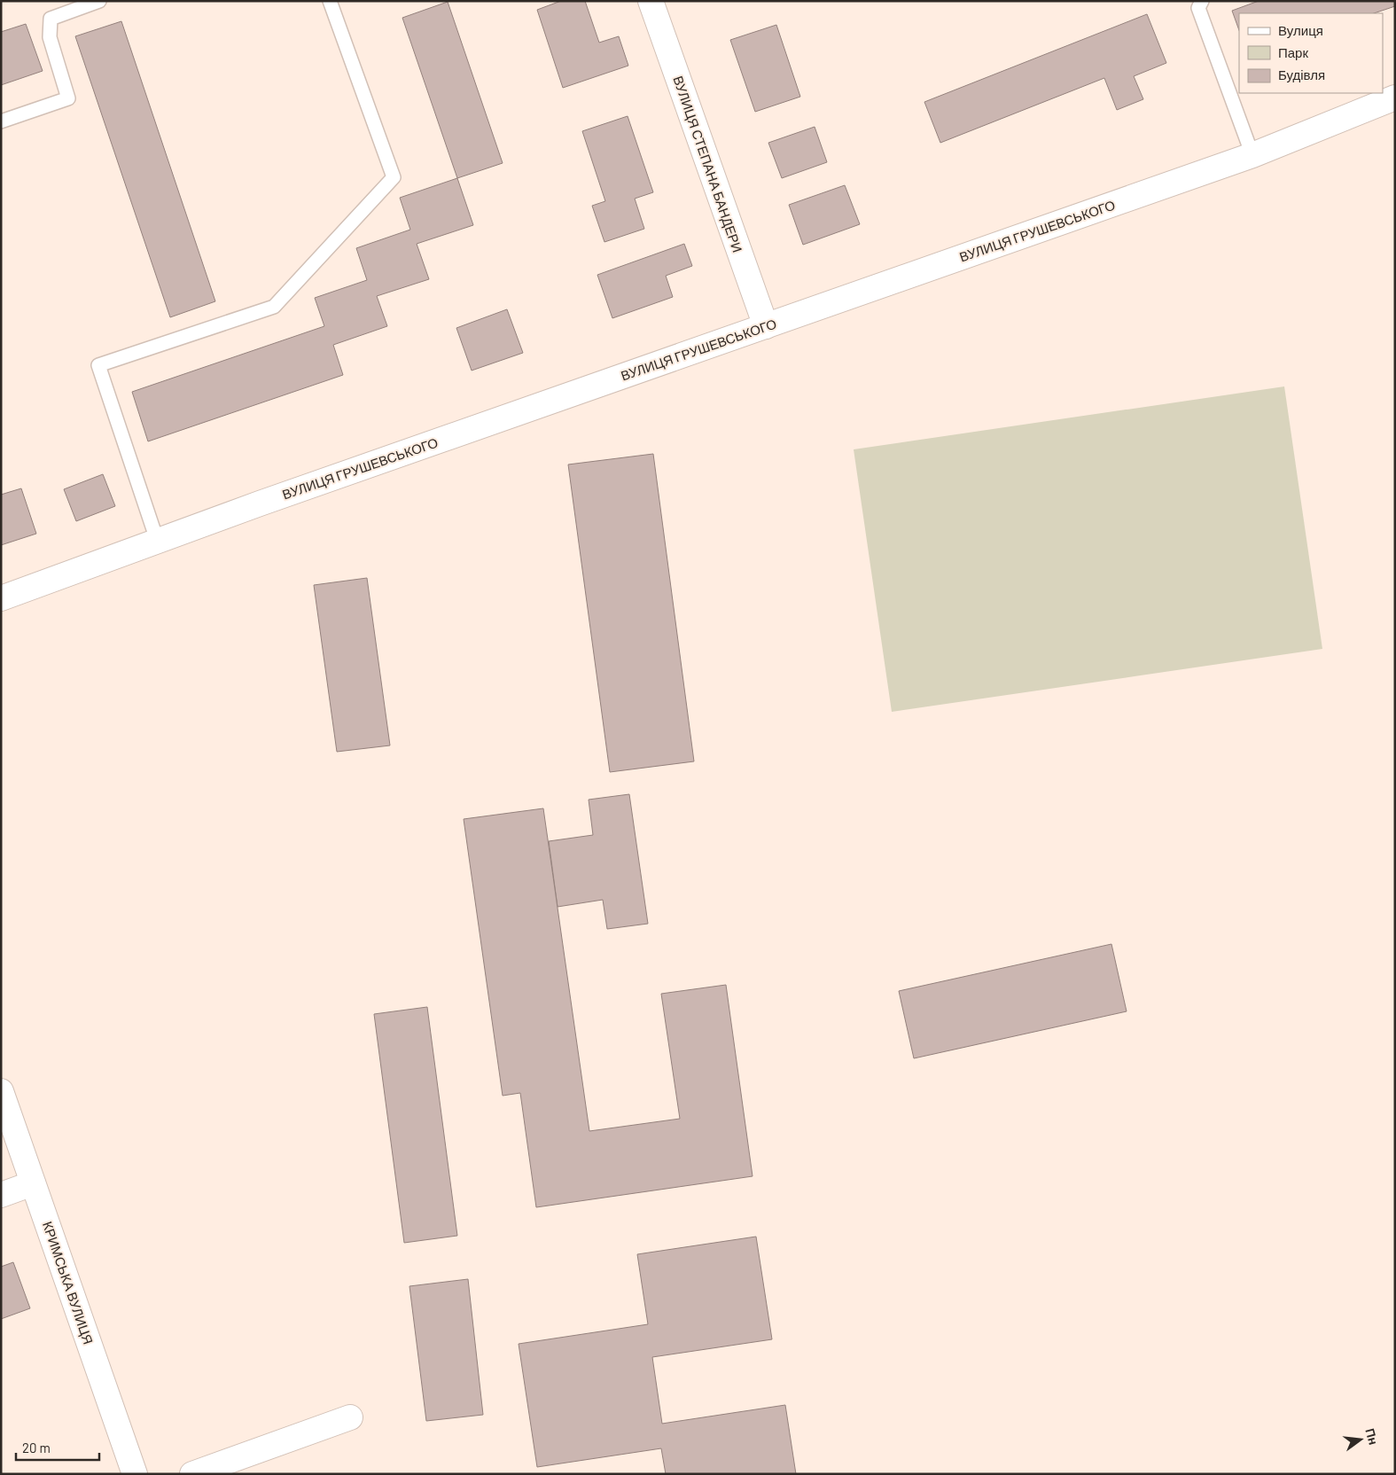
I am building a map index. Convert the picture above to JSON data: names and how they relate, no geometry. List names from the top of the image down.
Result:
{
  "streets": {
    "street": ["ВУЛИЦЯ СТЕПАНА БАНДЕРИ", "ВУЛИЦЯ ГРУШЕВСЬКОГО", "КРИМСЬКА ВУЛИЦЯ"]
  },
  "crossings": [
    ["ВУЛИЦЯ СТЕПАНА БАНДЕРИ", "ВУЛИЦЯ ГРУШЕВСЬКОГО"]
  ],
  "legend": ["Вулиця", "Парк", "Будівля"],
  "scale_bar": "20 m",
  "north": "right"
}
